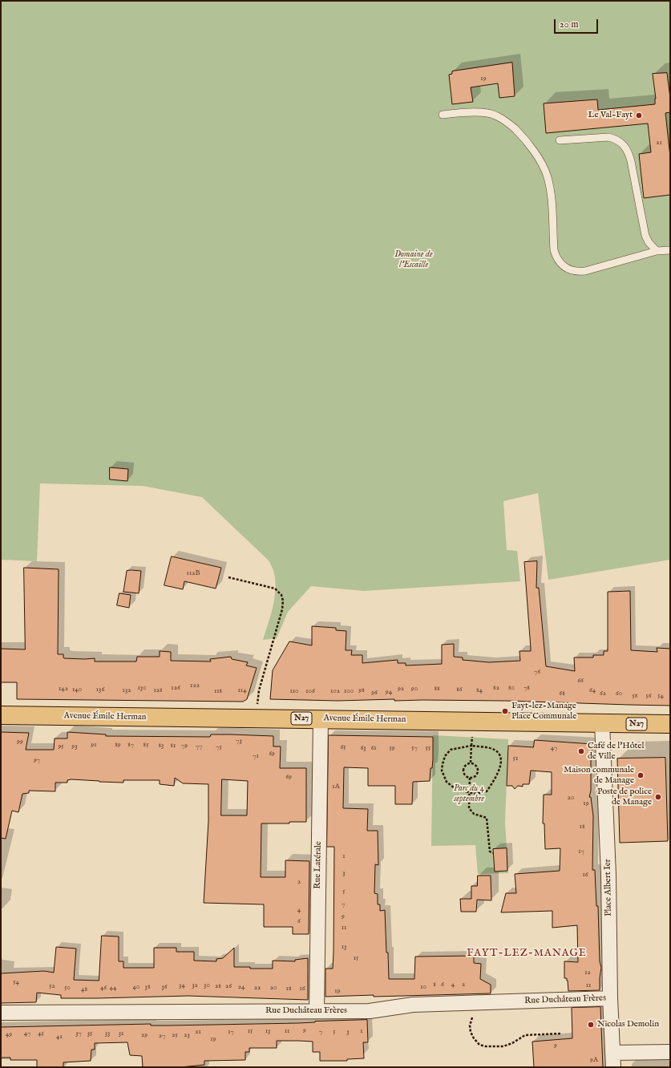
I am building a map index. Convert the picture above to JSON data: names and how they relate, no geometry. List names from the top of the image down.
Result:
{
  "streets": {
    "main road": ["Avenue Émile Herman", "N27"],
    "street": ["Rue Latérale", "Place Albert Ier", "Rue Duchâteau Frères"]
  },
  "crossings": [
    ["Avenue Émile Herman", "Rue Latérale"],
    ["Avenue Émile Herman", "Place Albert Ier"],
    ["Rue Latérale", "Rue Duchâteau Frères"],
    ["Place Albert Ier", "Rue Duchâteau Frères"]
  ],
  "districts": ["FAYT-LEZ-MANAGE"],
  "parks": ["Domaine de l'Escaille", "Parc du 4 septembre"],
  "places": [
    "Le Val-Fayt",
    "Fayt-lez-Manage Place Communale",
    "Café de l'Hôtel de Ville",
    "Maison communale de Manage",
    "Poste de police de Manage",
    "Nicolas Demolin"
  ],
  "house_numbers": [
    "19",
    "21",
    "112B",
    "76",
    "66",
    "122",
    "130",
    "126",
    "82",
    "80",
    "78",
    "142",
    "92",
    "90",
    "88",
    "140",
    "136",
    "86",
    "132",
    "128",
    "114",
    "98",
    "84",
    "64",
    "118",
    "110",
    "106",
    "102",
    "100",
    "94",
    "96",
    "68",
    "62",
    "60",
    "58",
    "56",
    "54",
    "73",
    "99",
    "91",
    "89",
    "87",
    "85",
    "83",
    "81",
    "79",
    "95",
    "93",
    "77",
    "75",
    "65",
    "63",
    "61",
    "59",
    "57",
    "55",
    "47",
    "69",
    "71",
    "51",
    "97",
    "69",
    "1A",
    "20",
    "19",
    "18",
    "17",
    "1",
    "3",
    "16",
    "2",
    "5",
    "7",
    "4",
    "9",
    "6",
    "11",
    "13",
    "15",
    "12",
    "54",
    "8",
    "6",
    "4",
    "2",
    "34",
    "32",
    "30",
    "11",
    "52",
    "28",
    "26",
    "40",
    "38",
    "36",
    "24",
    "10",
    "50",
    "46",
    "44",
    "22",
    "20",
    "18",
    "16",
    "48",
    "19",
    "9",
    "15",
    "13",
    "11",
    "1",
    "21",
    "17",
    "7",
    "5",
    "3",
    "47",
    "45",
    "37",
    "35",
    "33",
    "31",
    "49",
    "29",
    "25",
    "23",
    "27",
    "41",
    "19",
    "9",
    "9A"
  ],
  "scale_bar": "20 m"
}
